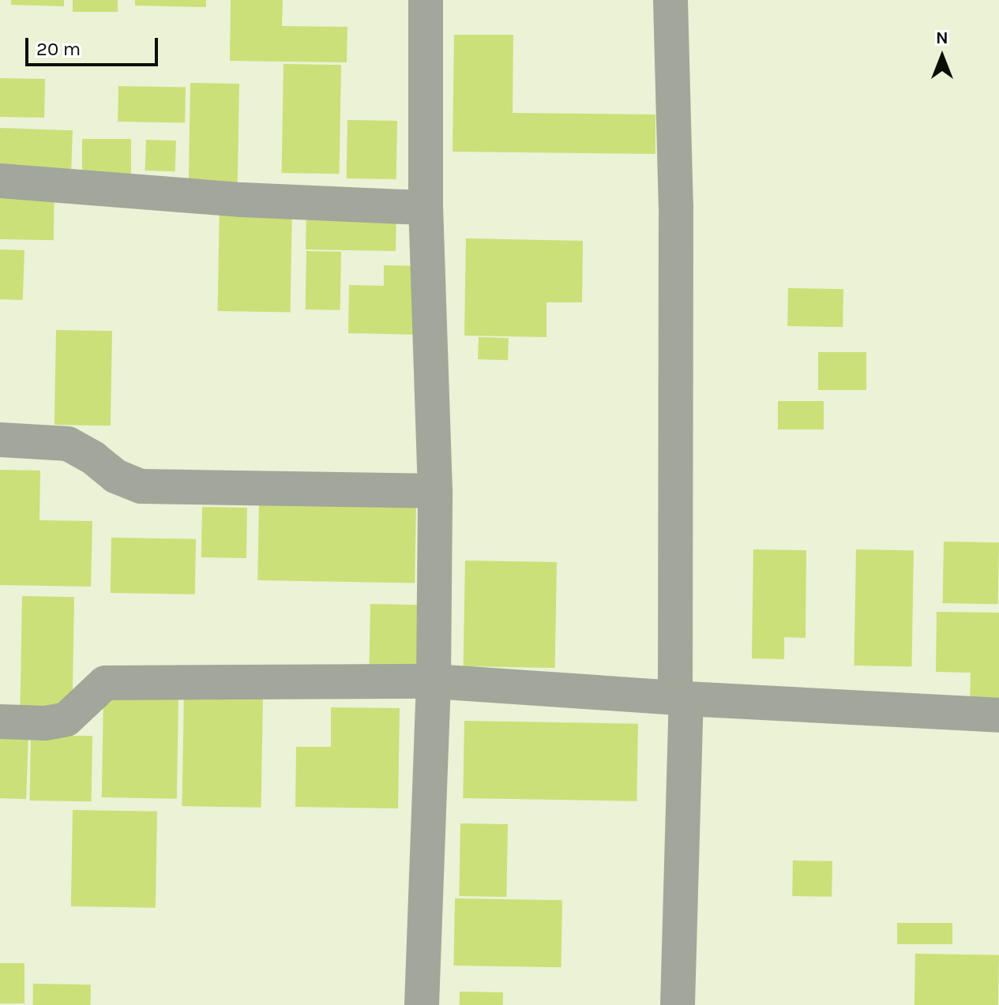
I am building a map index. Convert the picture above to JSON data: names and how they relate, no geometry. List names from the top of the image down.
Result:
{
  "scale_bar": "20 m",
  "north": "top"
}
